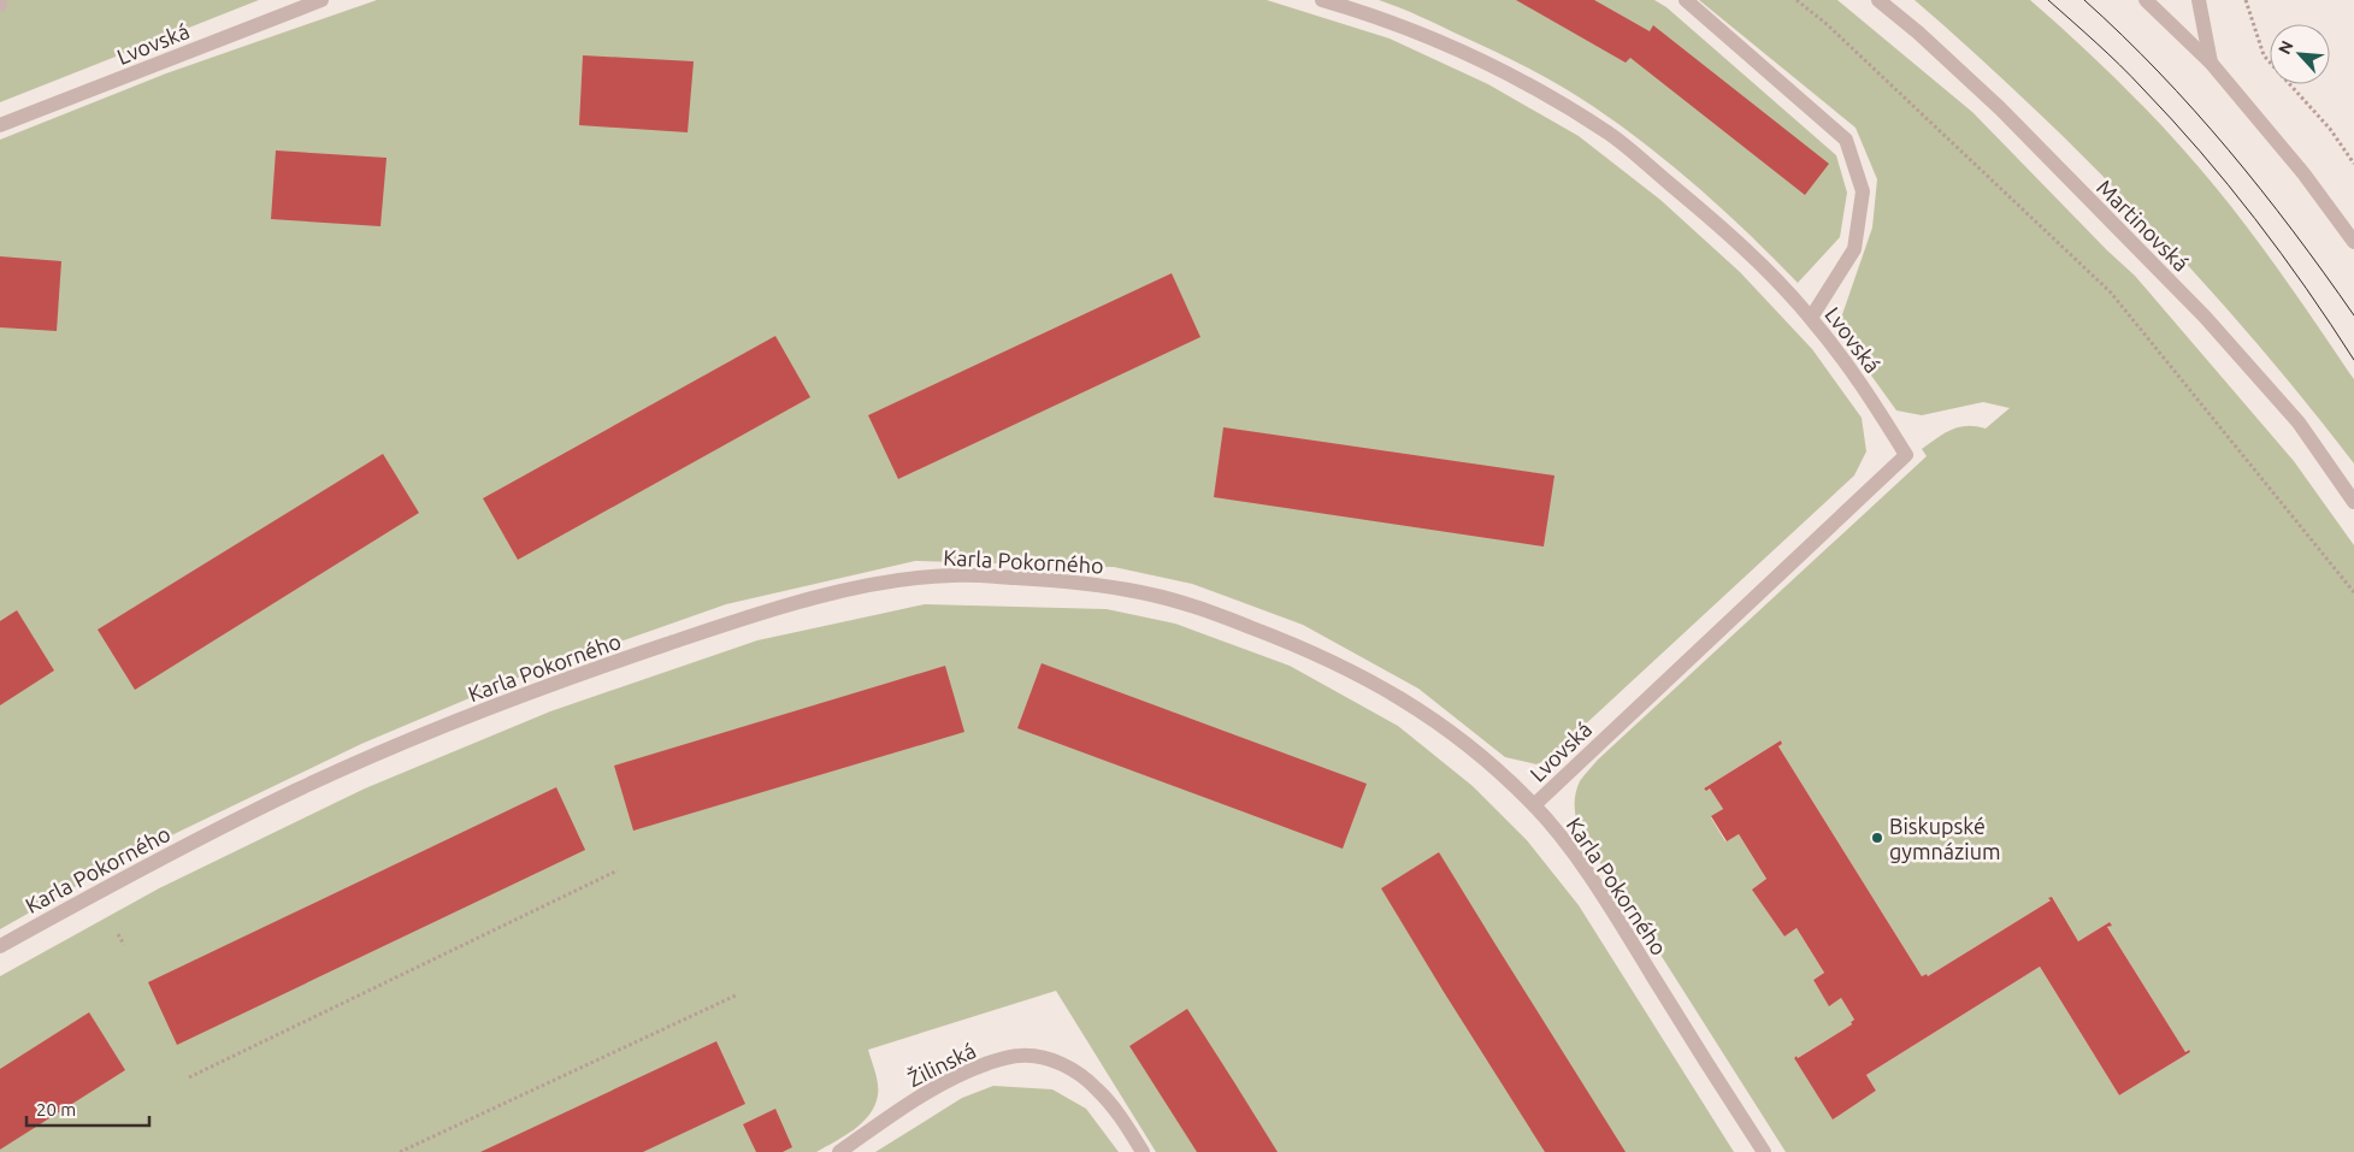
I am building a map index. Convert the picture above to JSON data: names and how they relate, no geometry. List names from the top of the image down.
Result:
{
  "streets": {
    "street": [
      "Lvovská",
      "Martinovská",
      "Karla Pokorného",
      "Žilinská"
    ]
  },
  "crossings": [
    ["Lvovská", "Karla Pokorného"]
  ],
  "places": ["Biskupské gymnázium"],
  "scale_bar": "20 m",
  "north": "top left"
}
